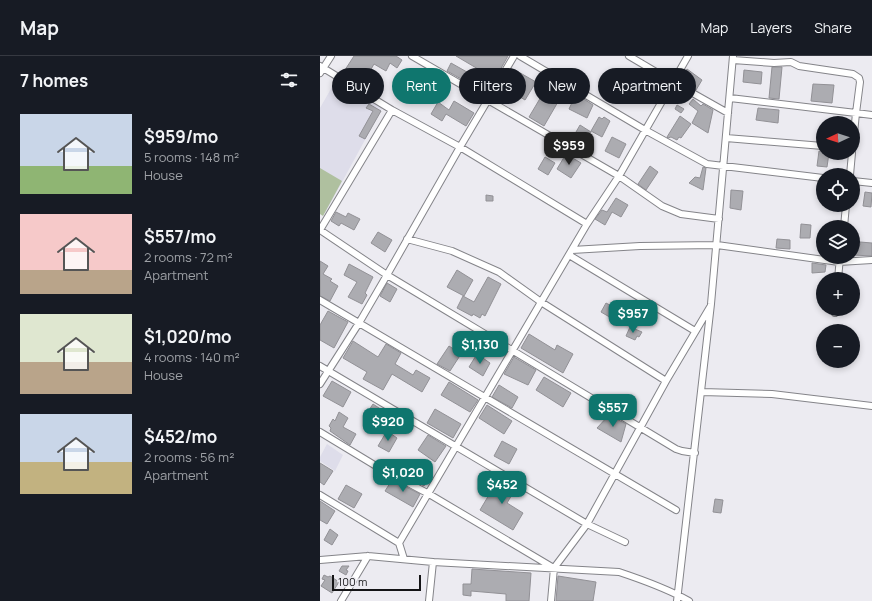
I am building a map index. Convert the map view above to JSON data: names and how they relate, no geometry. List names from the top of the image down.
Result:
{
  "scale_bar": "100 m",
  "north": "left",
  "page": {
    "header": "Map",
    "nav": ["Map", "Layers", "Share"],
    "heading": "7 homes",
    "chip": [
      "Buy",
      "Rent",
      "Filters",
      "New",
      "Apartment"
    ],
    "list": [
      {
        "name": "$959/mo",
        "note": "5 rooms · 148 m² · House"
      },
      {
        "name": "$557/mo",
        "note": "2 rooms · 72 m² · Apartment"
      },
      {
        "name": "$1,020/mo",
        "note": "4 rooms · 140 m² · House"
      },
      {
        "name": "$452/mo",
        "note": "2 rooms · 56 m² · Apartment"
      }
    ],
    "map_buttons": ["+", "−"],
    "price": [
      "$959",
      "$957",
      "$1,130",
      "$557",
      "$920",
      "$1,020",
      "$452"
    ],
    "scale": "100 m"
  }
}
